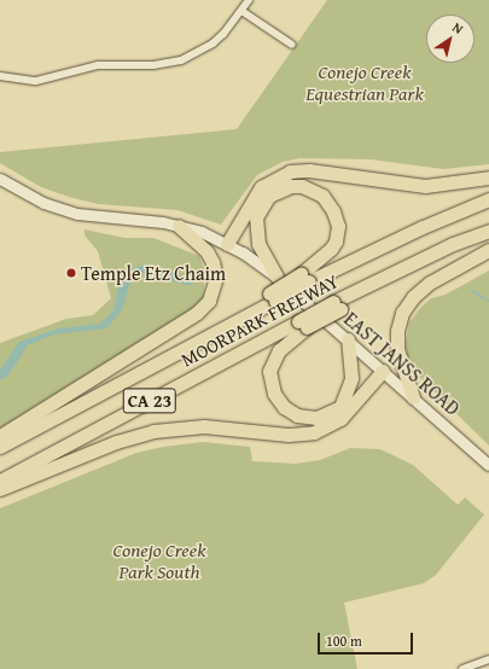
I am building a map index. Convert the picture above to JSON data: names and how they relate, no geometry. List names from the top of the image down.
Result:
{
  "streets": {
    "highway": ["MOORPARK FREEWAY", "CA 23"],
    "main road": ["EAST JANSS ROAD"]
  },
  "parks": ["Conejo Creek Equestrian Park", "Conejo Creek Park South"],
  "places": ["Temple Etz Chaim"],
  "scale_bar": "100 m",
  "north": "top right"
}
